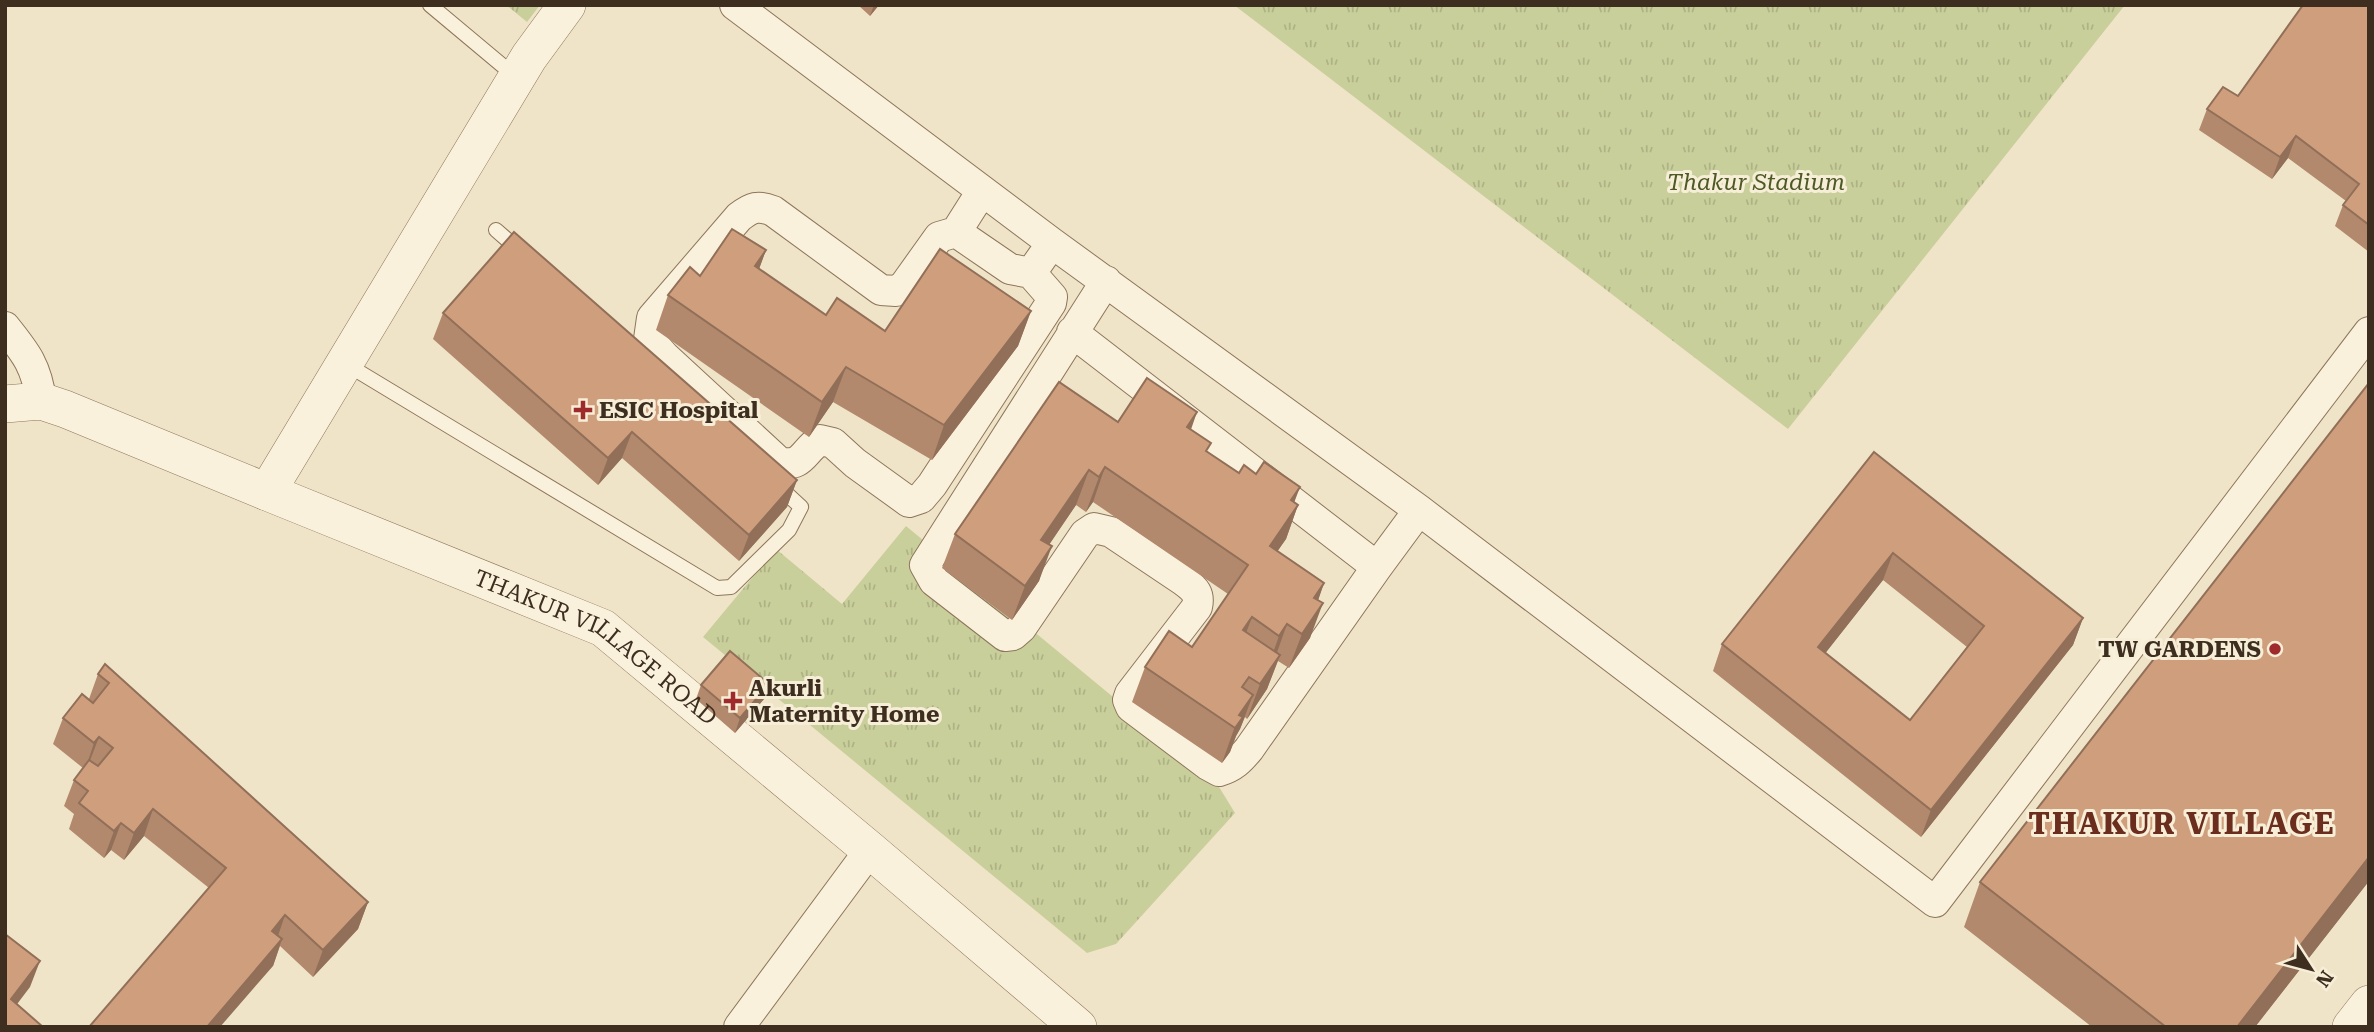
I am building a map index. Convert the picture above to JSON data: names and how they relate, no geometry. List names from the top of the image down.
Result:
{
  "streets": {
    "street": ["THAKUR VILLAGE ROAD"]
  },
  "districts": ["THAKUR VILLAGE"],
  "parks": ["Thakur Stadium"],
  "places": {
    "health": ["ESIC Hospital", "Akurli Maternity Home"],
    "other": ["TW GARDENS"]
  },
  "north": "bottom right"
}
